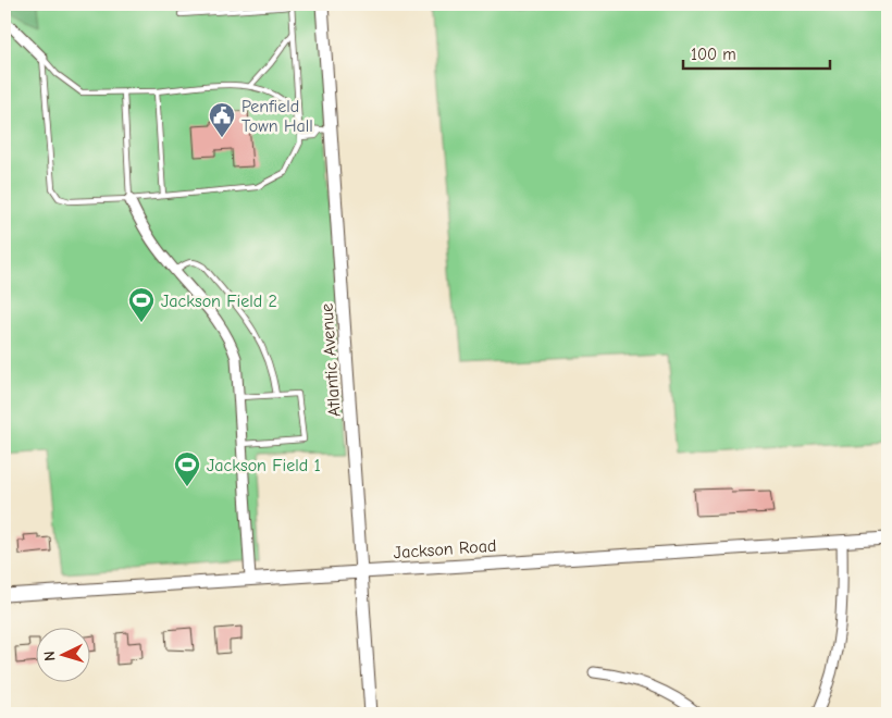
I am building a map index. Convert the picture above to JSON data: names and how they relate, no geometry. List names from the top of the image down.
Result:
{
  "streets": {
    "street": ["Atlantic Avenue", "Jackson Road"]
  },
  "crossings": [
    ["Atlantic Avenue", "Jackson Road"]
  ],
  "places": {
    "public building": ["Penfield Town Hall"],
    "sports": ["Jackson Field 2", "Jackson Field 1"]
  },
  "scale_bar": "100 m",
  "north": "left"
}
